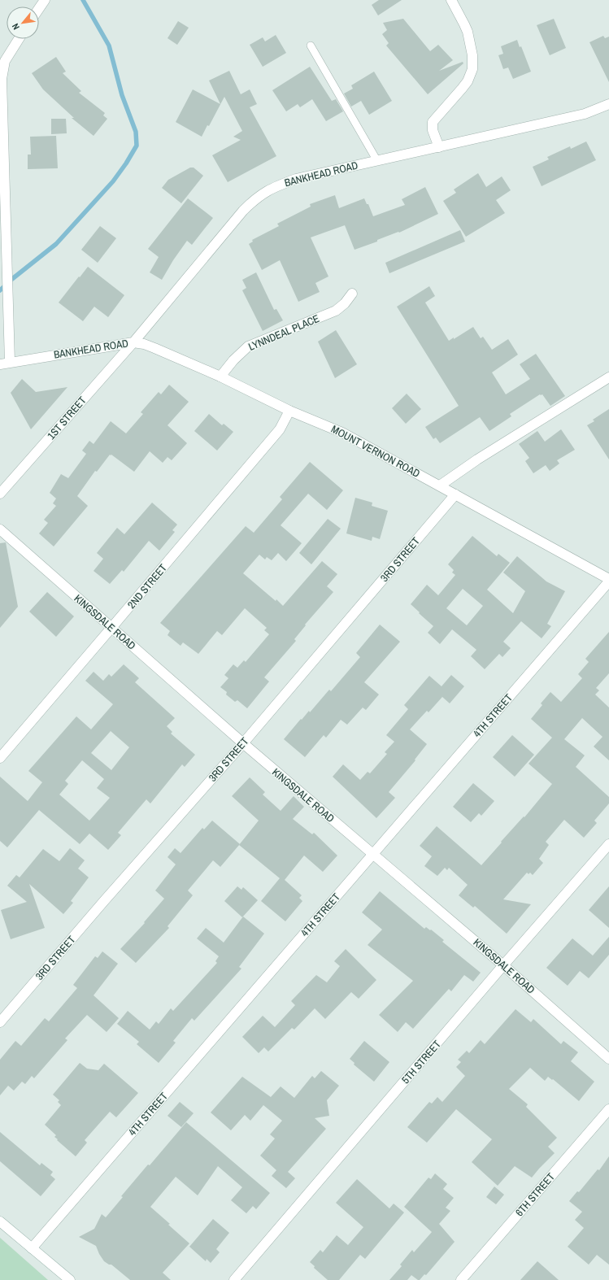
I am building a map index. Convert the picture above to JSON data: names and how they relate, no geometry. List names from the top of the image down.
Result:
{
  "streets": {
    "street": [
      "BANKHEAD ROAD",
      "LYNNDEAL PLACE",
      "1ST STREET",
      "MOUNT VERNON ROAD",
      "3RD STREET",
      "2ND STREET",
      "KINGSDALE ROAD",
      "4TH STREET",
      "5TH STREET",
      "6TH STREET"
    ]
  },
  "crossings": [
    ["BANKHEAD ROAD", "1ST STREET"],
    ["BANKHEAD ROAD", "MOUNT VERNON ROAD"],
    ["LYNNDEAL PLACE", "MOUNT VERNON ROAD"],
    ["1ST STREET", "MOUNT VERNON ROAD"],
    ["MOUNT VERNON ROAD", "3RD STREET"],
    ["MOUNT VERNON ROAD", "2ND STREET"],
    ["MOUNT VERNON ROAD", "4TH STREET"],
    ["3RD STREET", "KINGSDALE ROAD"],
    ["2ND STREET", "KINGSDALE ROAD"],
    ["KINGSDALE ROAD", "4TH STREET"],
    ["KINGSDALE ROAD", "5TH STREET"]
  ],
  "north": "bottom left"
}
